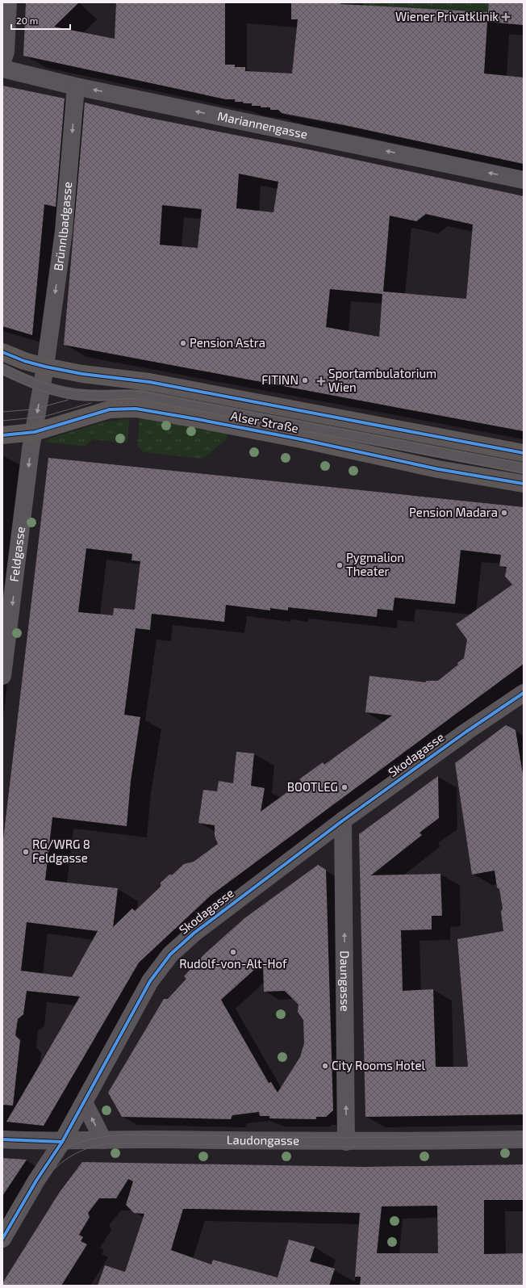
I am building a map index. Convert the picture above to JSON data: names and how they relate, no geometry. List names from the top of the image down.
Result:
{
  "streets": {
    "main road": ["Alser Straße"],
    "street": [
      "Mariannengasse",
      "Brünnlbadgasse",
      "Feldgasse",
      "Skodagasse",
      "Daungasse",
      "Laudongasse"
    ]
  },
  "crossings": [
    ["Mariannengasse", "Brünnlbadgasse"],
    ["Brünnlbadgasse", "Alser Straße"],
    ["Alser Straße", "Feldgasse"],
    ["Skodagasse", "Daungasse"],
    ["Skodagasse", "Laudongasse"],
    ["Daungasse", "Laudongasse"]
  ],
  "one_way": [
    "Mariannengasse",
    "Brünnlbadgasse",
    "Feldgasse",
    "Daungasse"
  ],
  "places": {
    "health": ["Wiener Privatklinik", "Sportambulatorium Wien"],
    "other": [
      "Pension Astra",
      "FITINN",
      "Pension Madara",
      "Pygmalion Theater",
      "BOOTLEG",
      "RG/WRG 8 Feldgasse",
      "Rudolf-von-Alt-Hof",
      "City Rooms Hotel"
    ]
  },
  "scale_bar": "20 m"
}
